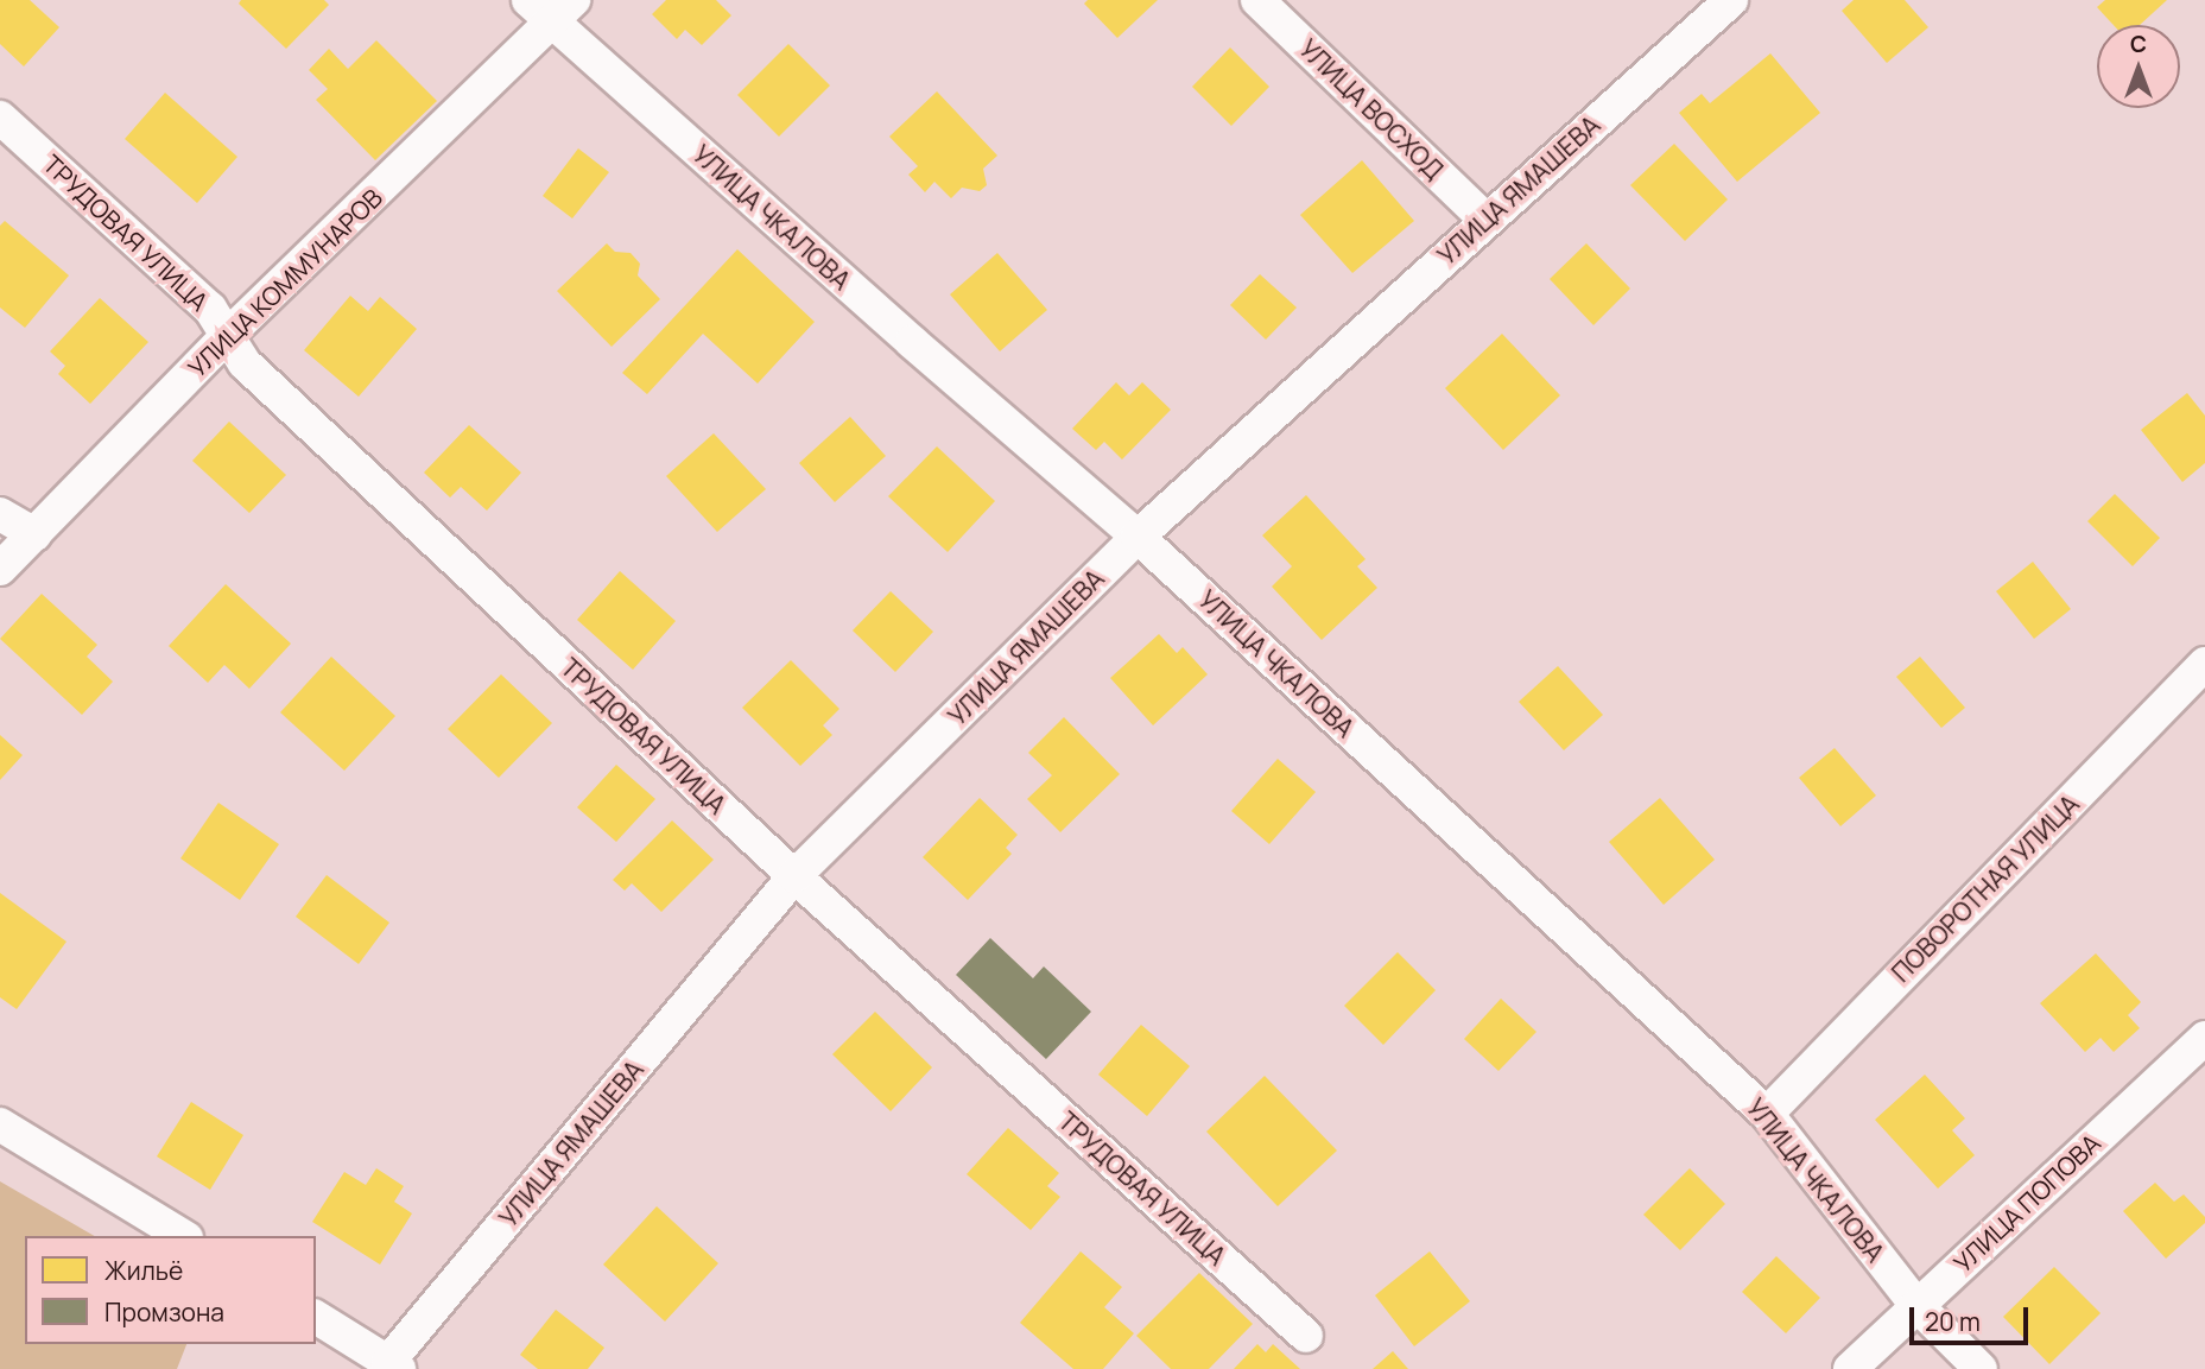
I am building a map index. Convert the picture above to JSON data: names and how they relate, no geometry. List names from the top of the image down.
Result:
{
  "streets": {
    "street": [
      "УЛИЦА ВОСХОД",
      "УЛИЦА ЯМАШЕВА",
      "УЛИЦА ЧКАЛОВА",
      "ТРУДОВАЯ УЛИЦА",
      "УЛИЦА КОММУНАРОВ",
      "ПОВОРОТНАЯ УЛИЦА",
      "УЛИЦА ПОПОВА"
    ]
  },
  "crossings": [
    ["УЛИЦА ВОСХОД", "УЛИЦА ЯМАШЕВА"],
    ["УЛИЦА ЯМАШЕВА", "УЛИЦА ЧКАЛОВА"],
    ["УЛИЦА ЯМАШЕВА", "ТРУДОВАЯ УЛИЦА"],
    ["УЛИЦА ЧКАЛОВА", "УЛИЦА КОММУНАРОВ"],
    ["УЛИЦА ЧКАЛОВА", "ПОВОРОТНАЯ УЛИЦА"],
    ["УЛИЦА ЧКАЛОВА", "УЛИЦА ПОПОВА"],
    ["ТРУДОВАЯ УЛИЦА", "УЛИЦА КОММУНАРОВ"]
  ],
  "legend": ["Жильё", "Промзона"],
  "scale_bar": "20 m",
  "north": "top"
}
